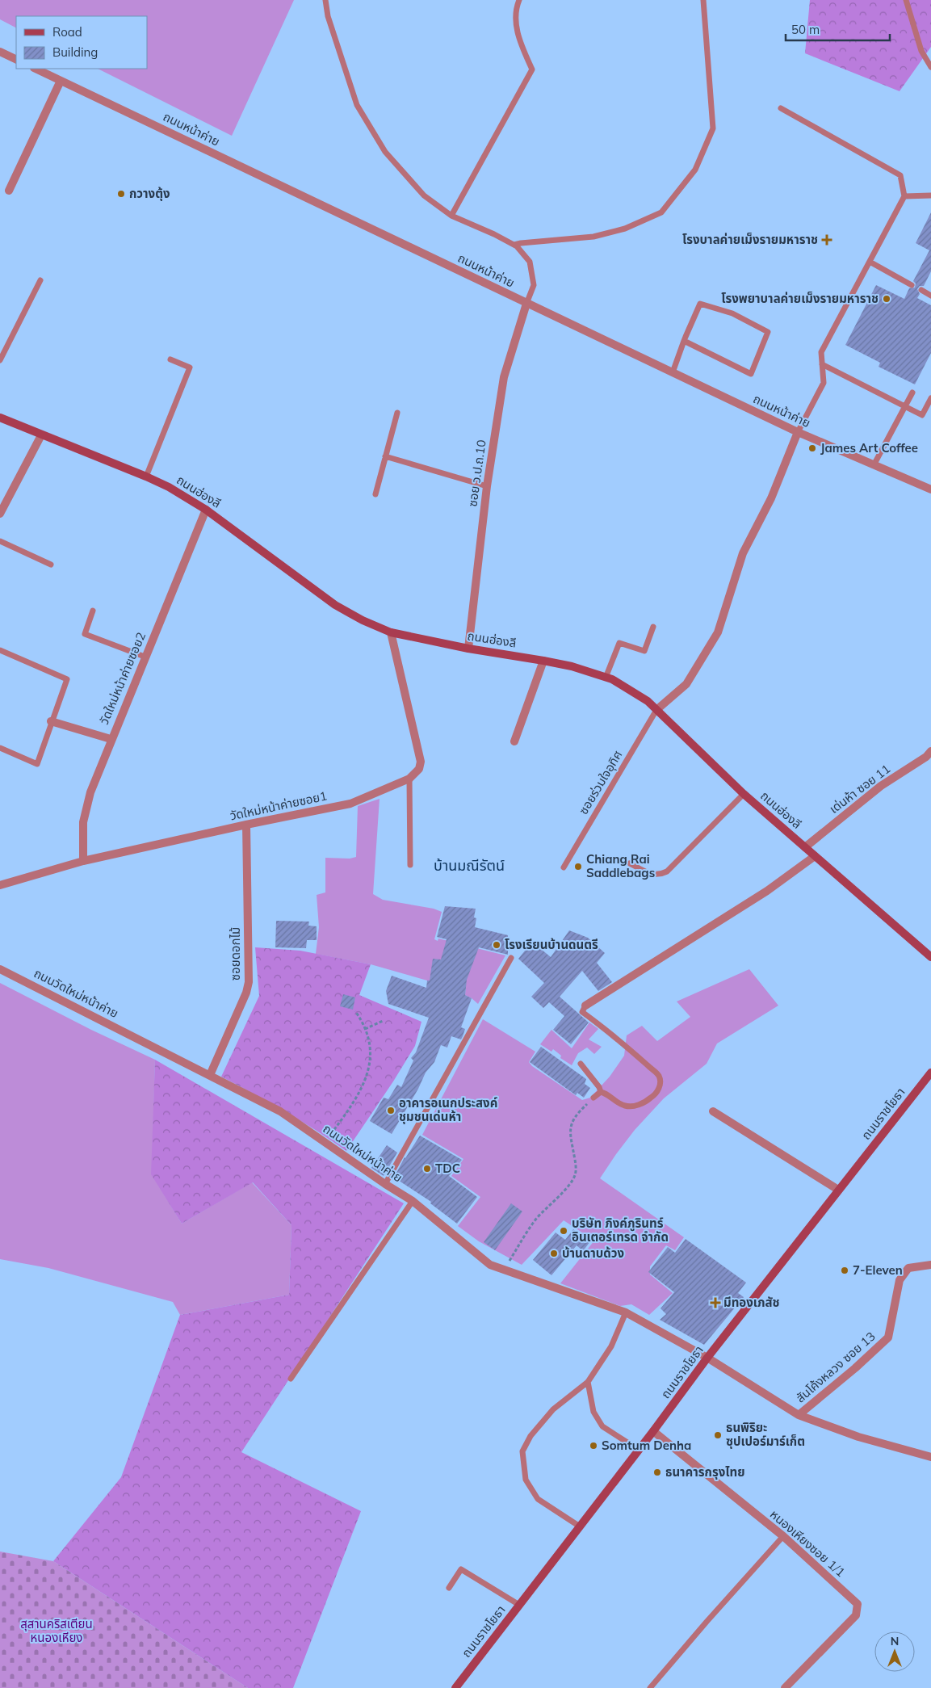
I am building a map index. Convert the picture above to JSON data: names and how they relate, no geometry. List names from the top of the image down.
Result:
{
  "streets": {
    "street": [
      "ถนนหน้าค่าย",
      "ซอย ว.ป.ถ.10",
      "ถนนฮ่องลี",
      "วัดใหม่หน้าค่ายซอย2",
      "เด่นห้า ซอย 11",
      "วัดใหม่หน้าค่ายซอย1",
      "ซอยดอกไม้",
      "ถนนวัดใหม่หน้าค่าย",
      "ถนนราชโยธา",
      "สันโค้งหลวง ซอย 13",
      "หนองเหียงซอย 1/1"
    ],
    "lane": ["ซอยร่วมใจอุทิศ"]
  },
  "crossings": [
    ["ถนนหน้าค่าย", "ซอย ว.ป.ถ.10"],
    ["ซอย ว.ป.ถ.10", "ถนนฮ่องลี"],
    ["ถนนฮ่องลี", "วัดใหม่หน้าค่ายซอย2"],
    ["ถนนฮ่องลี", "ซอยร่วมใจอุทิศ"],
    ["ถนนฮ่องลี", "เด่นห้า ซอย 11"],
    ["วัดใหม่หน้าค่ายซอย2", "วัดใหม่หน้าค่ายซอย1"],
    ["วัดใหม่หน้าค่ายซอย1", "ซอยดอกไม้"],
    ["ซอยดอกไม้", "ถนนวัดใหม่หน้าค่าย"],
    ["ถนนวัดใหม่หน้าค่าย", "ถนนราชโยธา"],
    ["ถนนวัดใหม่หน้าค่าย", "สันโค้งหลวง ซอย 13"],
    ["ถนนราชโยธา", "หนองเหียงซอย 1/1"]
  ],
  "districts": ["บ้านมณีรัตน์"],
  "parks": ["สุสานคริสเตียน หนองเหียง"],
  "places": {
    "other": [
      "กวางตุ้ง",
      "โรงพยาบาลค่ายเม็งรายมหาราช",
      "James Art Coffee",
      "Chiang Rai Saddlebags",
      "โรงเรียนบ้านดนตรี",
      "อาคารอเนกประสงค์ ชุมชนเด่นห้า",
      "TDC",
      "บริษัท ภิงค์ภูรินทร์ อินเตอร์เทรด จำกัด",
      "บ้านดาบด้วง",
      "7-Eleven",
      "ธนพิริยะ ซุปเปอร์มาร์เก็ต",
      "Somtum Denha",
      "ธนาคารกรุงไทย"
    ],
    "health": ["โรงบาลค่ายเม็งรายมหาราช", "มีทองเภสัช"]
  },
  "legend": ["Road", "Building"],
  "scale_bar": "50 m",
  "north": "top"
}
